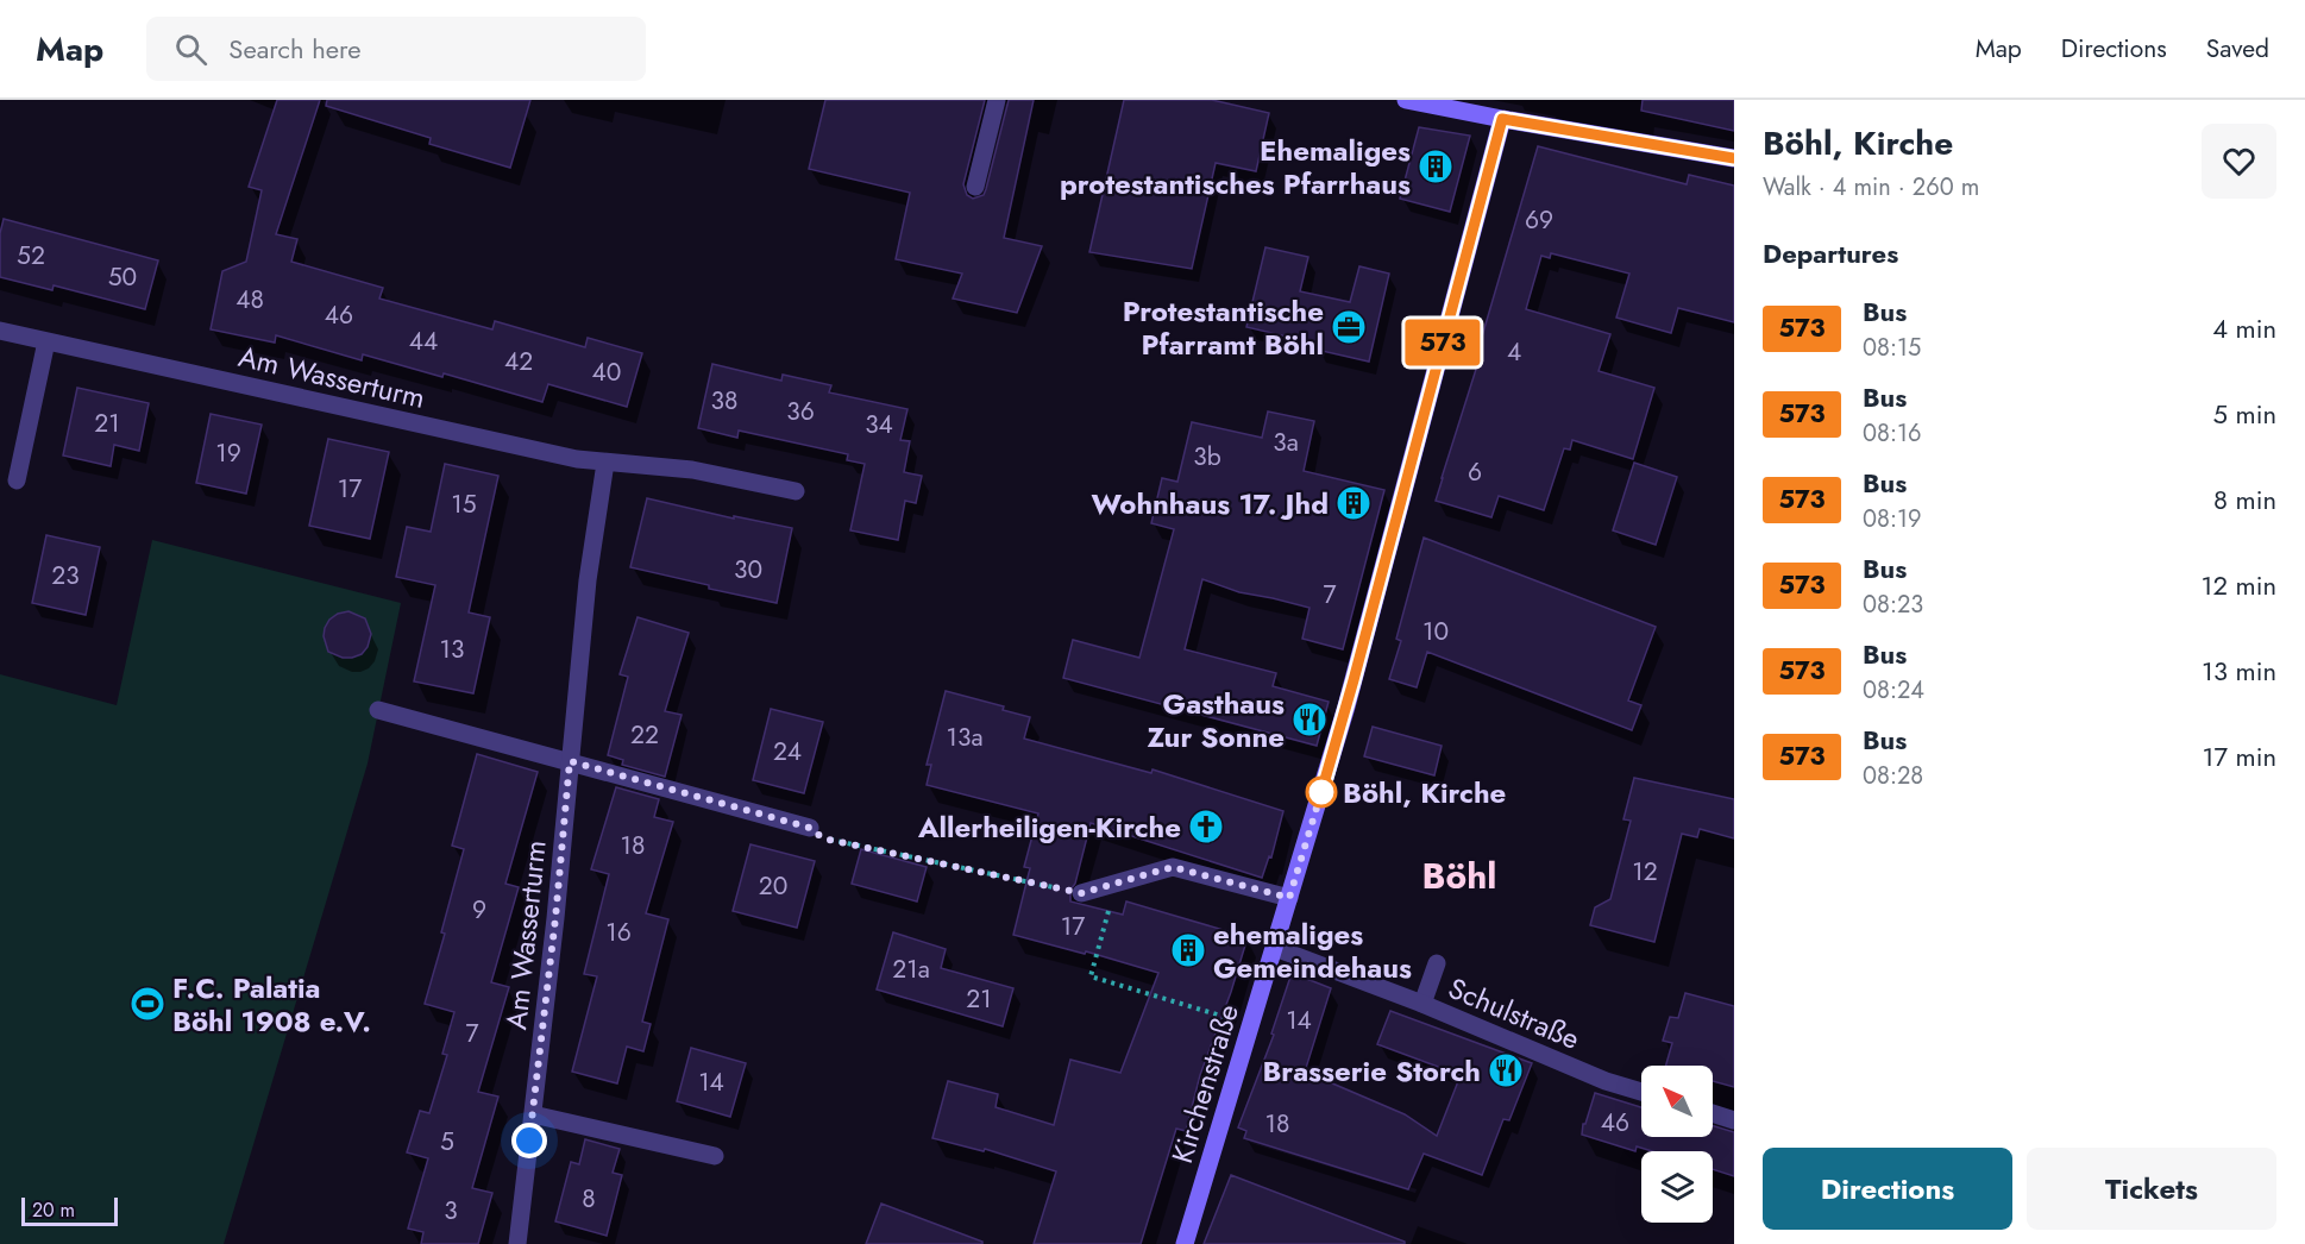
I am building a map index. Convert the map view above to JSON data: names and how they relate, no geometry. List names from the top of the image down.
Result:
{
  "streets": {
    "street": ["Am Wasserturm", "Schulstraße", "Kirchenstraße"]
  },
  "crossings": [
    ["Schulstraße", "Kirchenstraße"]
  ],
  "districts": ["Böhl"],
  "places": {
    "building": ["Ehemaliges protestantisches Pfarrhaus", "Wohnhaus 17. Jhd", "ehemaliges Gemeindehaus"],
    "office": ["Protestantische Pfarramt Böhl"],
    "restaurant": ["Gasthaus Zur Sonne", "Brasserie Storch"],
    "other": ["Böhl, Kirche"],
    "church": ["Allerheiligen-Kirche"],
    "sports": ["F.C. Palatia Böhl 1908 e.V."]
  },
  "lines": ["bus line 573"],
  "house_numbers": [
    "69",
    "52",
    "50",
    "48",
    "46",
    "44",
    "4",
    "42",
    "40",
    "38",
    "36",
    "21",
    "34",
    "3a",
    "19",
    "3b",
    "6",
    "17",
    "15",
    "30",
    "23",
    "7",
    "10",
    "13",
    "22",
    "13a",
    "24",
    "18",
    "12",
    "20",
    "9",
    "17",
    "16",
    "21a",
    "21",
    "14",
    "7",
    "14",
    "46",
    "18",
    "5",
    "8",
    "3"
  ],
  "scale_bar": "20 m",
  "north": "top left",
  "page": {
    "header": "Map",
    "search": "Search here",
    "nav": ["Map", "Directions", "Saved"],
    "on_map": "573",
    "heading": [
      ["Böhl, Kirche", "Walk · 4 min · 260 m"],
      "Departures"
    ],
    "list": [
      {
        "mark": "573",
        "name": "Bus",
        "note": "08:15",
        "value": "4 min"
      },
      {
        "mark": "573",
        "name": "Bus",
        "note": "08:16",
        "value": "5 min"
      },
      {
        "mark": "573",
        "name": "Bus",
        "note": "08:19",
        "value": "8 min"
      },
      {
        "mark": "573",
        "name": "Bus",
        "note": "08:23",
        "value": "12 min"
      },
      {
        "mark": "573",
        "name": "Bus",
        "note": "08:24",
        "value": "13 min"
      },
      {
        "mark": "573",
        "name": "Bus",
        "note": "08:28",
        "value": "17 min"
      }
    ],
    "buttons": ["Directions", "Tickets"],
    "scale": "20 m"
  }
}
